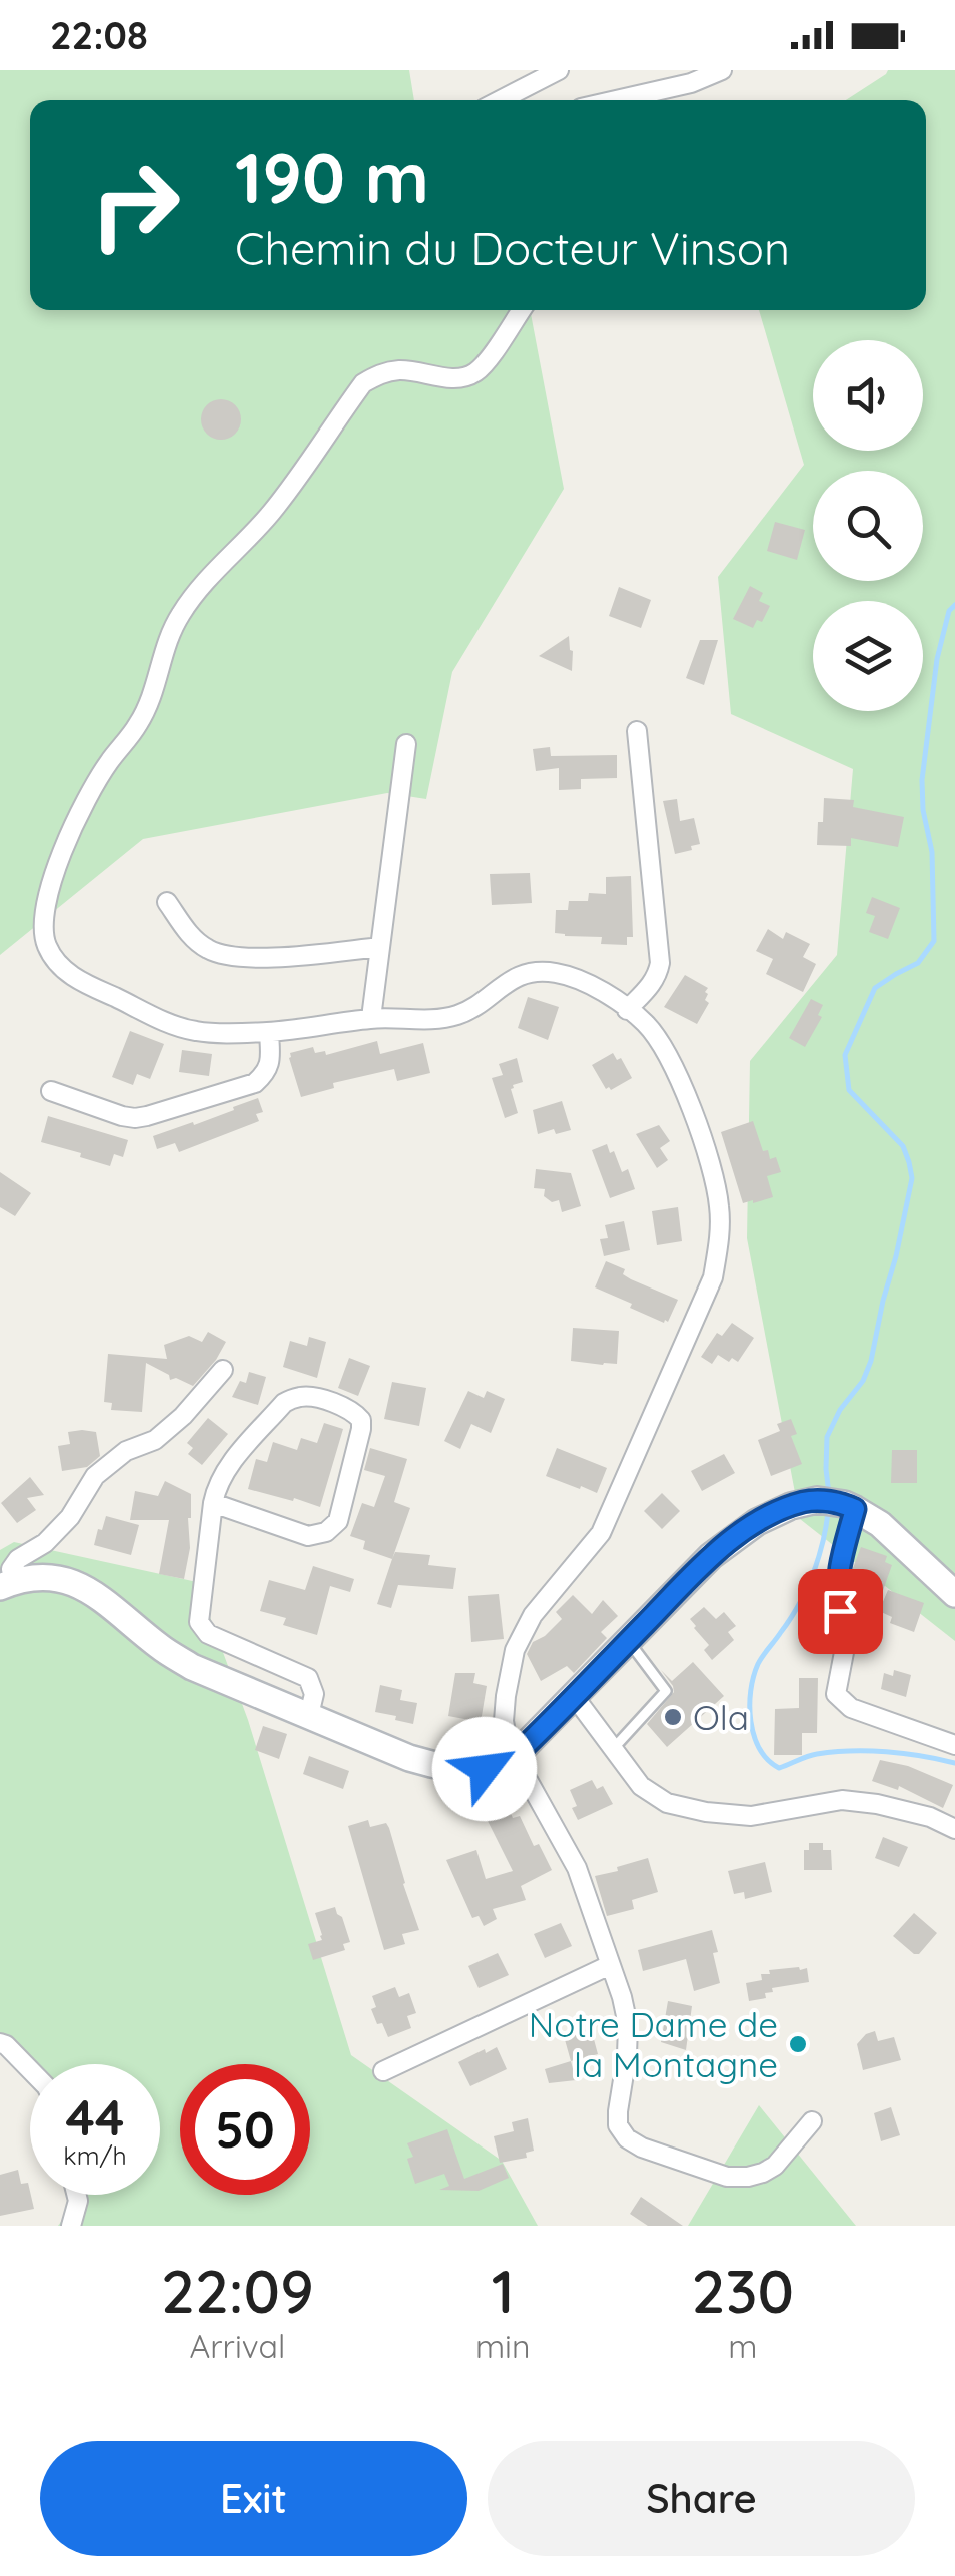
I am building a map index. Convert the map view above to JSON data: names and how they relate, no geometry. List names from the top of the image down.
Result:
{
  "places": ["Ola", "Notre Dame de la Montagne"],
  "page": {
    "status": "22:08",
    "turn": ["190 m", "Chemin du Docteur Vinson"],
    "speed": "44 km/h",
    "limit": "50",
    "eta": [
      "22:09",
      "Arrival",
      "1",
      "min",
      "230",
      "m"
    ],
    "buttons": ["Exit", "Share"]
  }
}
